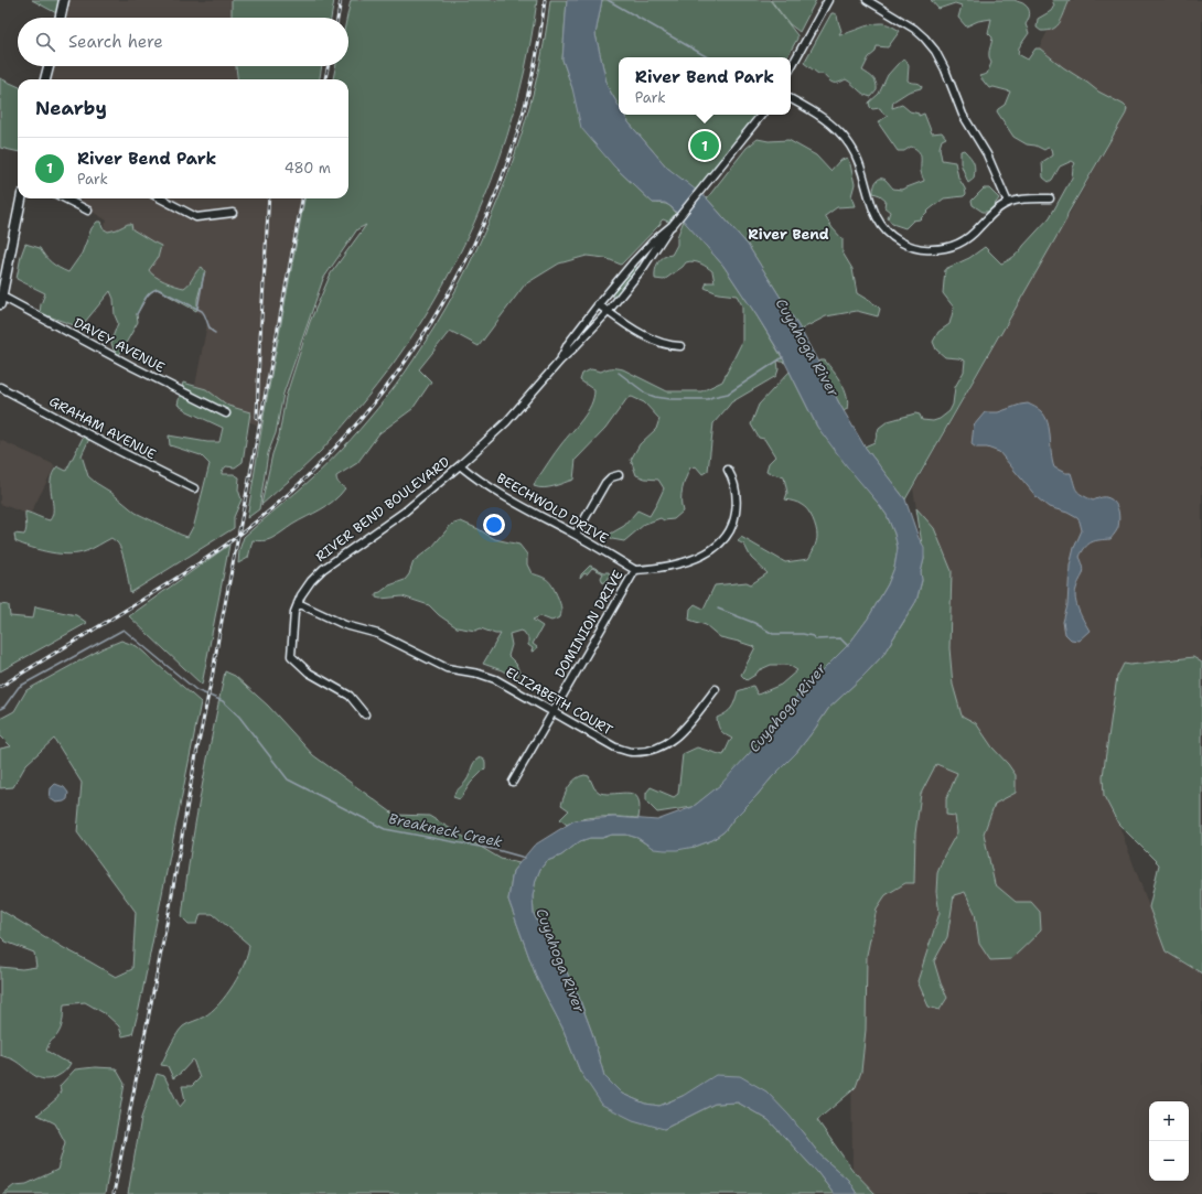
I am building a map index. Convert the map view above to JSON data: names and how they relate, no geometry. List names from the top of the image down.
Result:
{
  "streets": {
    "street": [
      "DAVEY AVENUE",
      "GRAHAM AVENUE",
      "BEECHWOLD DRIVE",
      "RIVER BEND BOULEVARD",
      "DOMINION DRIVE",
      "ELIZABETH COURT"
    ]
  },
  "crossings": [
    ["BEECHWOLD DRIVE", "RIVER BEND BOULEVARD"],
    ["BEECHWOLD DRIVE", "DOMINION DRIVE"],
    ["RIVER BEND BOULEVARD", "ELIZABETH COURT"],
    ["DOMINION DRIVE", "ELIZABETH COURT"]
  ],
  "districts": ["River Bend"],
  "water": ["Cuyahoga River", "Breakneck Creek"],
  "page": {
    "search": "Search here",
    "popup": ["River Bend Park", "Park"],
    "heading": "Nearby",
    "pins": "1",
    "list": [
      {
        "mark": "1",
        "name": "River Bend Park",
        "note": "Park",
        "value": "480 m"
      }
    ],
    "map_buttons": ["+", "−"]
  }
}
